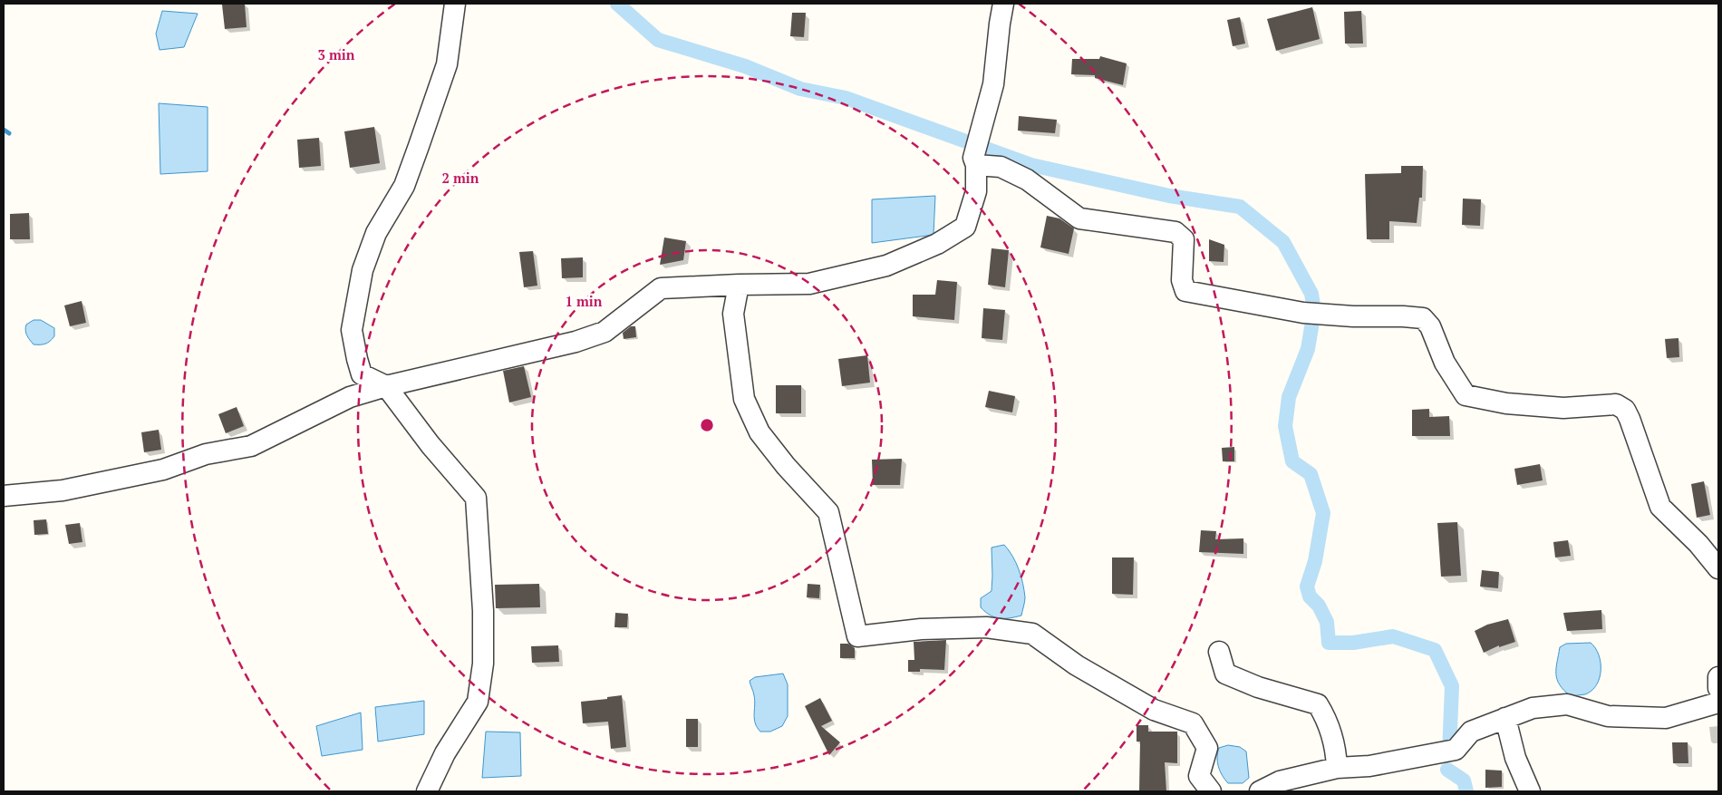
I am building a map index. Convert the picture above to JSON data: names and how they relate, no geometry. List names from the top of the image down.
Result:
{
  "rings": ["3 min", "2 min", "1 min"]
}
